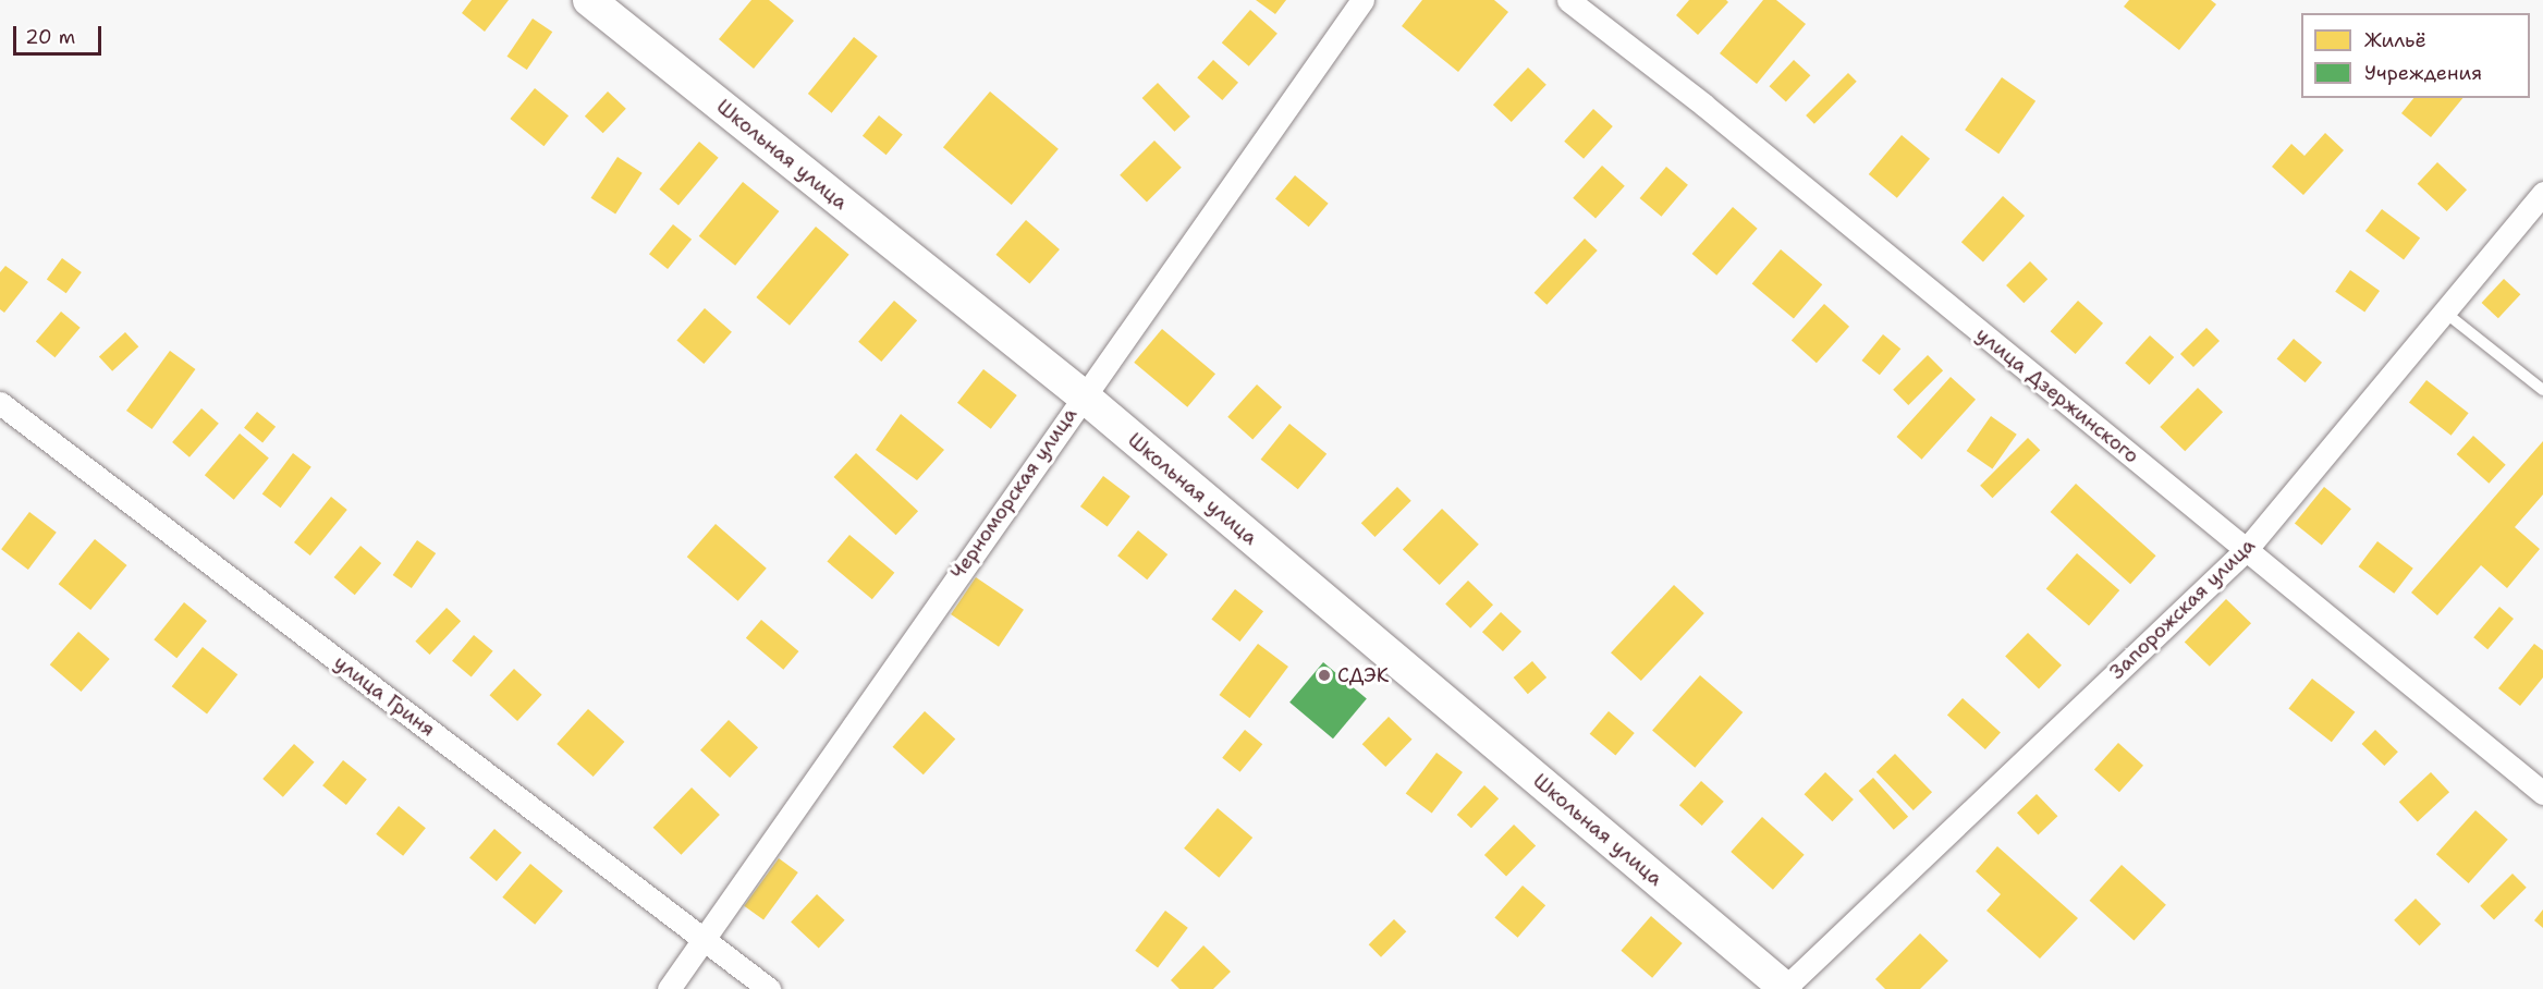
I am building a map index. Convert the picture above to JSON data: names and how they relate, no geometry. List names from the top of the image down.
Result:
{
  "streets": {
    "street": [
      "Школьная улица",
      "улица Дзержинского",
      "Черноморская улица",
      "Запорожская улица",
      "улица Гриня"
    ]
  },
  "crossings": [
    ["Школьная улица", "Черноморская улица"],
    ["Школьная улица", "Запорожская улица"],
    ["улица Дзержинского", "Запорожская улица"],
    ["Черноморская улица", "улица Гриня"]
  ],
  "places": ["СДЭК"],
  "legend": ["Жильё", "Учреждения"],
  "scale_bar": "20 m"
}
